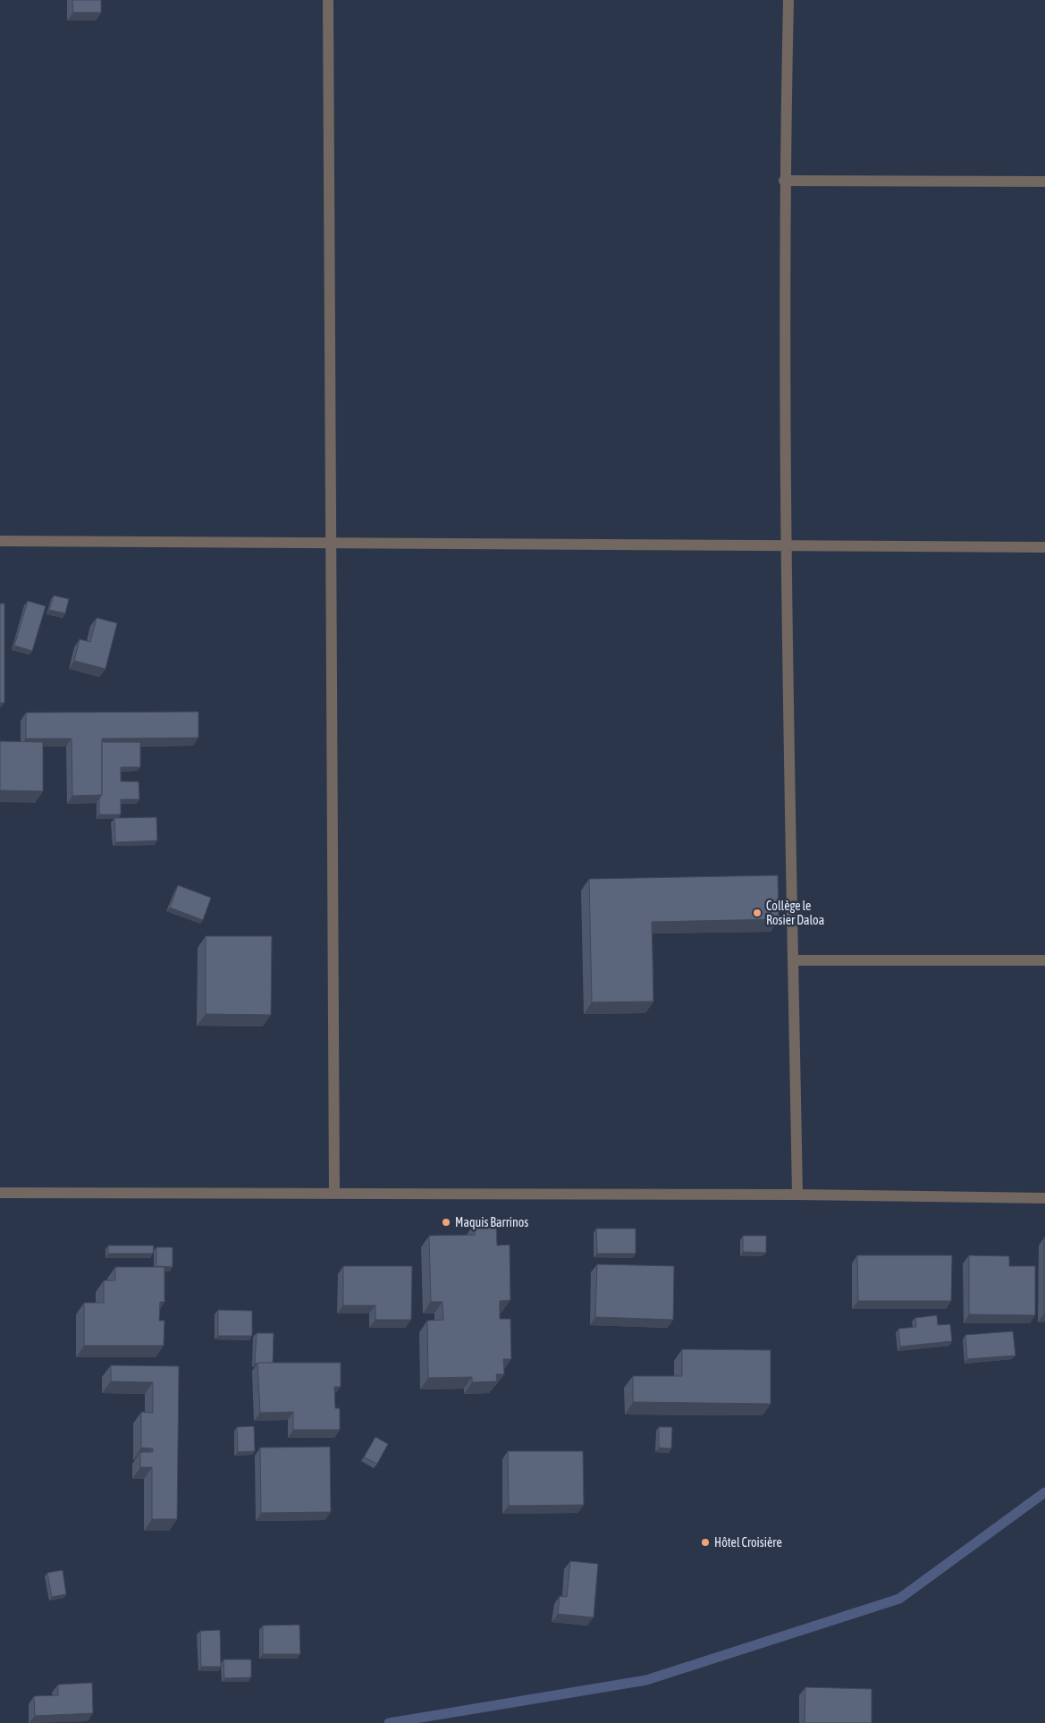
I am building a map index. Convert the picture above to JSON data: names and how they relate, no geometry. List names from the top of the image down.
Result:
{
  "places": ["Collège le Rosier Daloa", "Maquis Barrinos", "Hôtel Croisière"]
}
